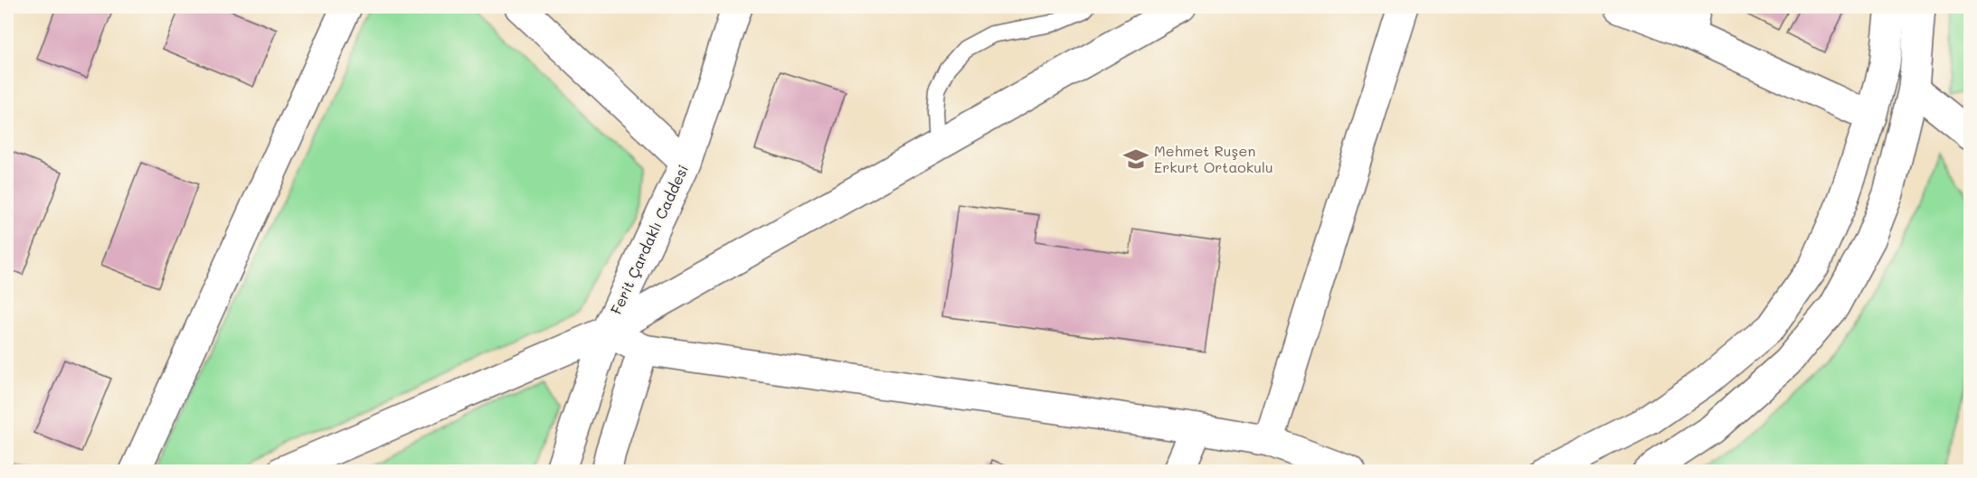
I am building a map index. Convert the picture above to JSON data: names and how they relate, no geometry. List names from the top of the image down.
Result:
{
  "streets": {
    "street": ["Ferit Çardaklı Caddesi"]
  },
  "places": {
    "school or university": ["Mehmet Ruşen Erkurt Ortaokulu"]
  }
}
